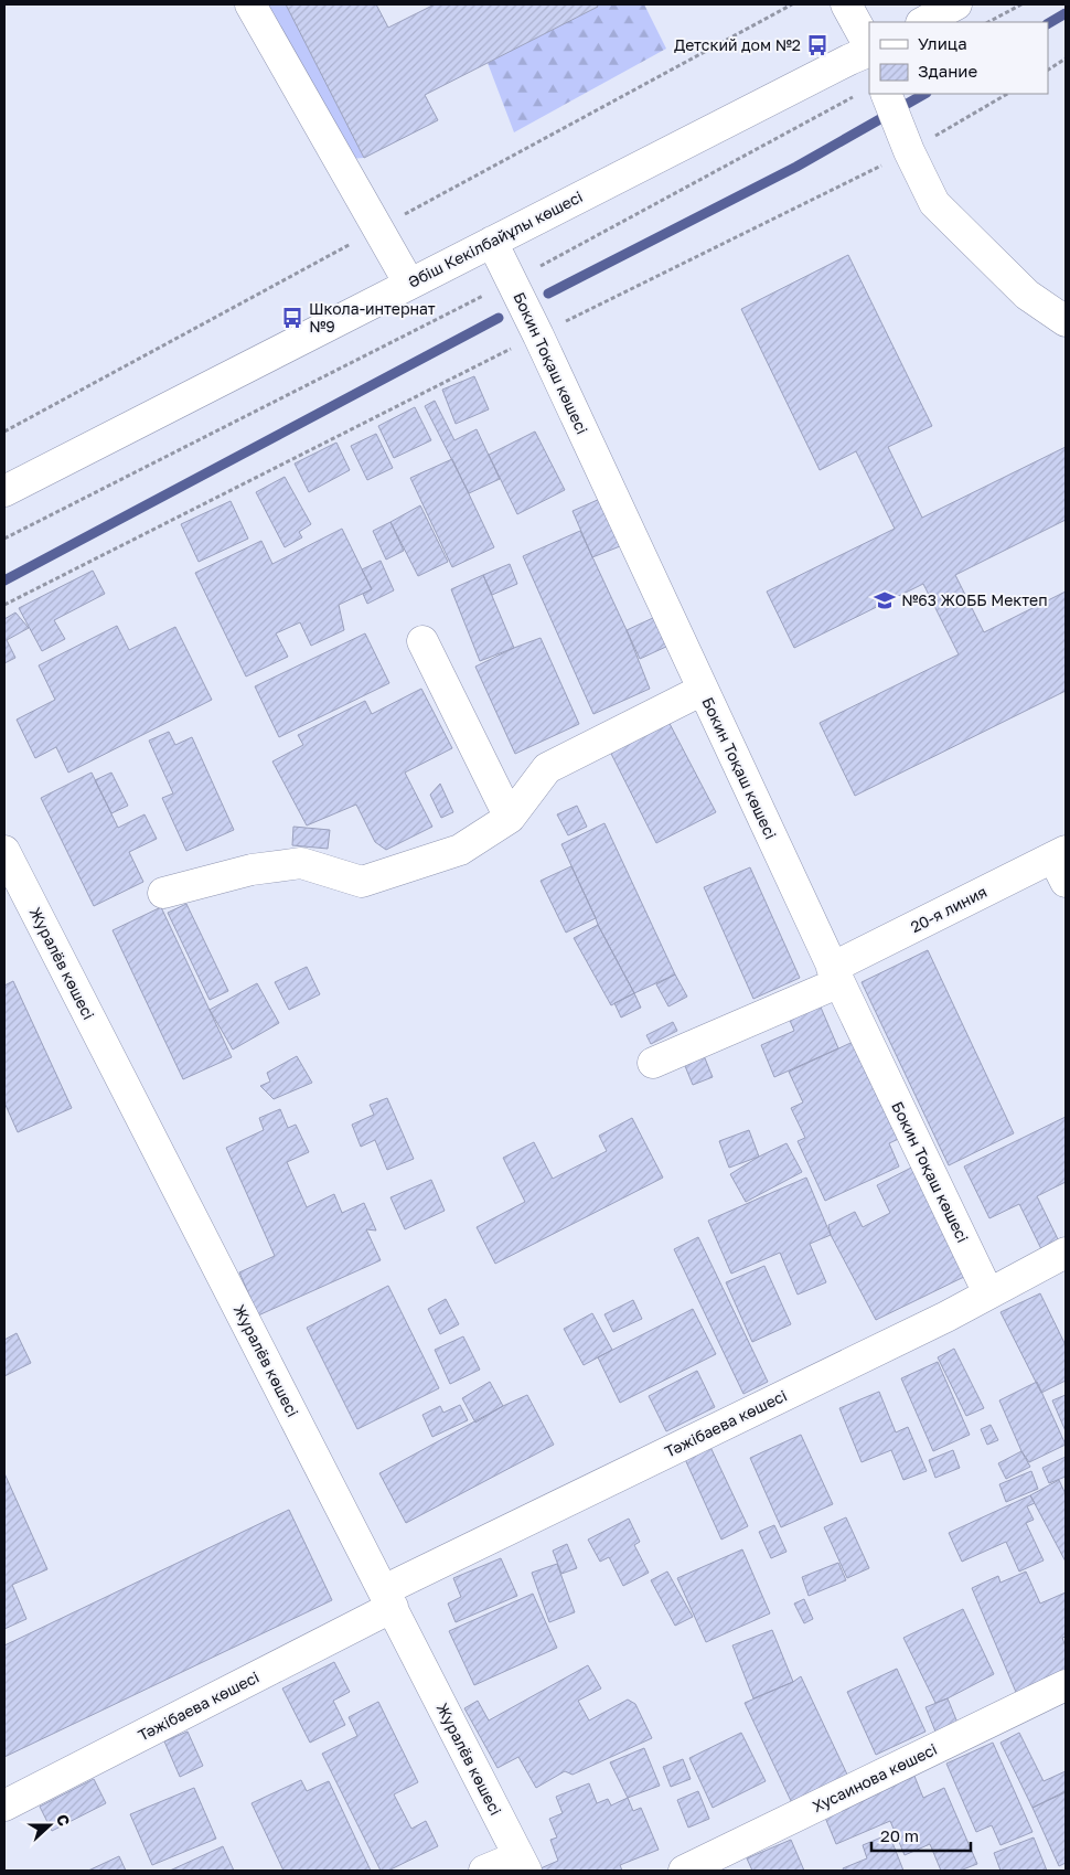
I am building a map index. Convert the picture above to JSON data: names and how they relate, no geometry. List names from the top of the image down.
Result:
{
  "streets": {
    "street": [
      "Әбіш Кекілбайұлы көшесі",
      "Бокин Тоқаш көшесі",
      "20-я линия",
      "Журалёв көшесі",
      "Тәжібаева көшесі",
      "Хусаинова көшесі"
    ]
  },
  "crossings": [
    ["Әбіш Кекілбайұлы көшесі", "Бокин Тоқаш көшесі"],
    ["Бокин Тоқаш көшесі", "20-я линия"],
    ["Бокин Тоқаш көшесі", "Тәжібаева көшесі"],
    ["Журалёв көшесі", "Тәжібаева көшесі"]
  ],
  "places": {
    "bus stop": ["Детский дом №2", "Школа-интернат №9"],
    "school or university": ["№63 ЖОББ Мектеп"]
  },
  "legend": ["Улица", "Здание"],
  "scale_bar": "20 m",
  "north": "right"
}
